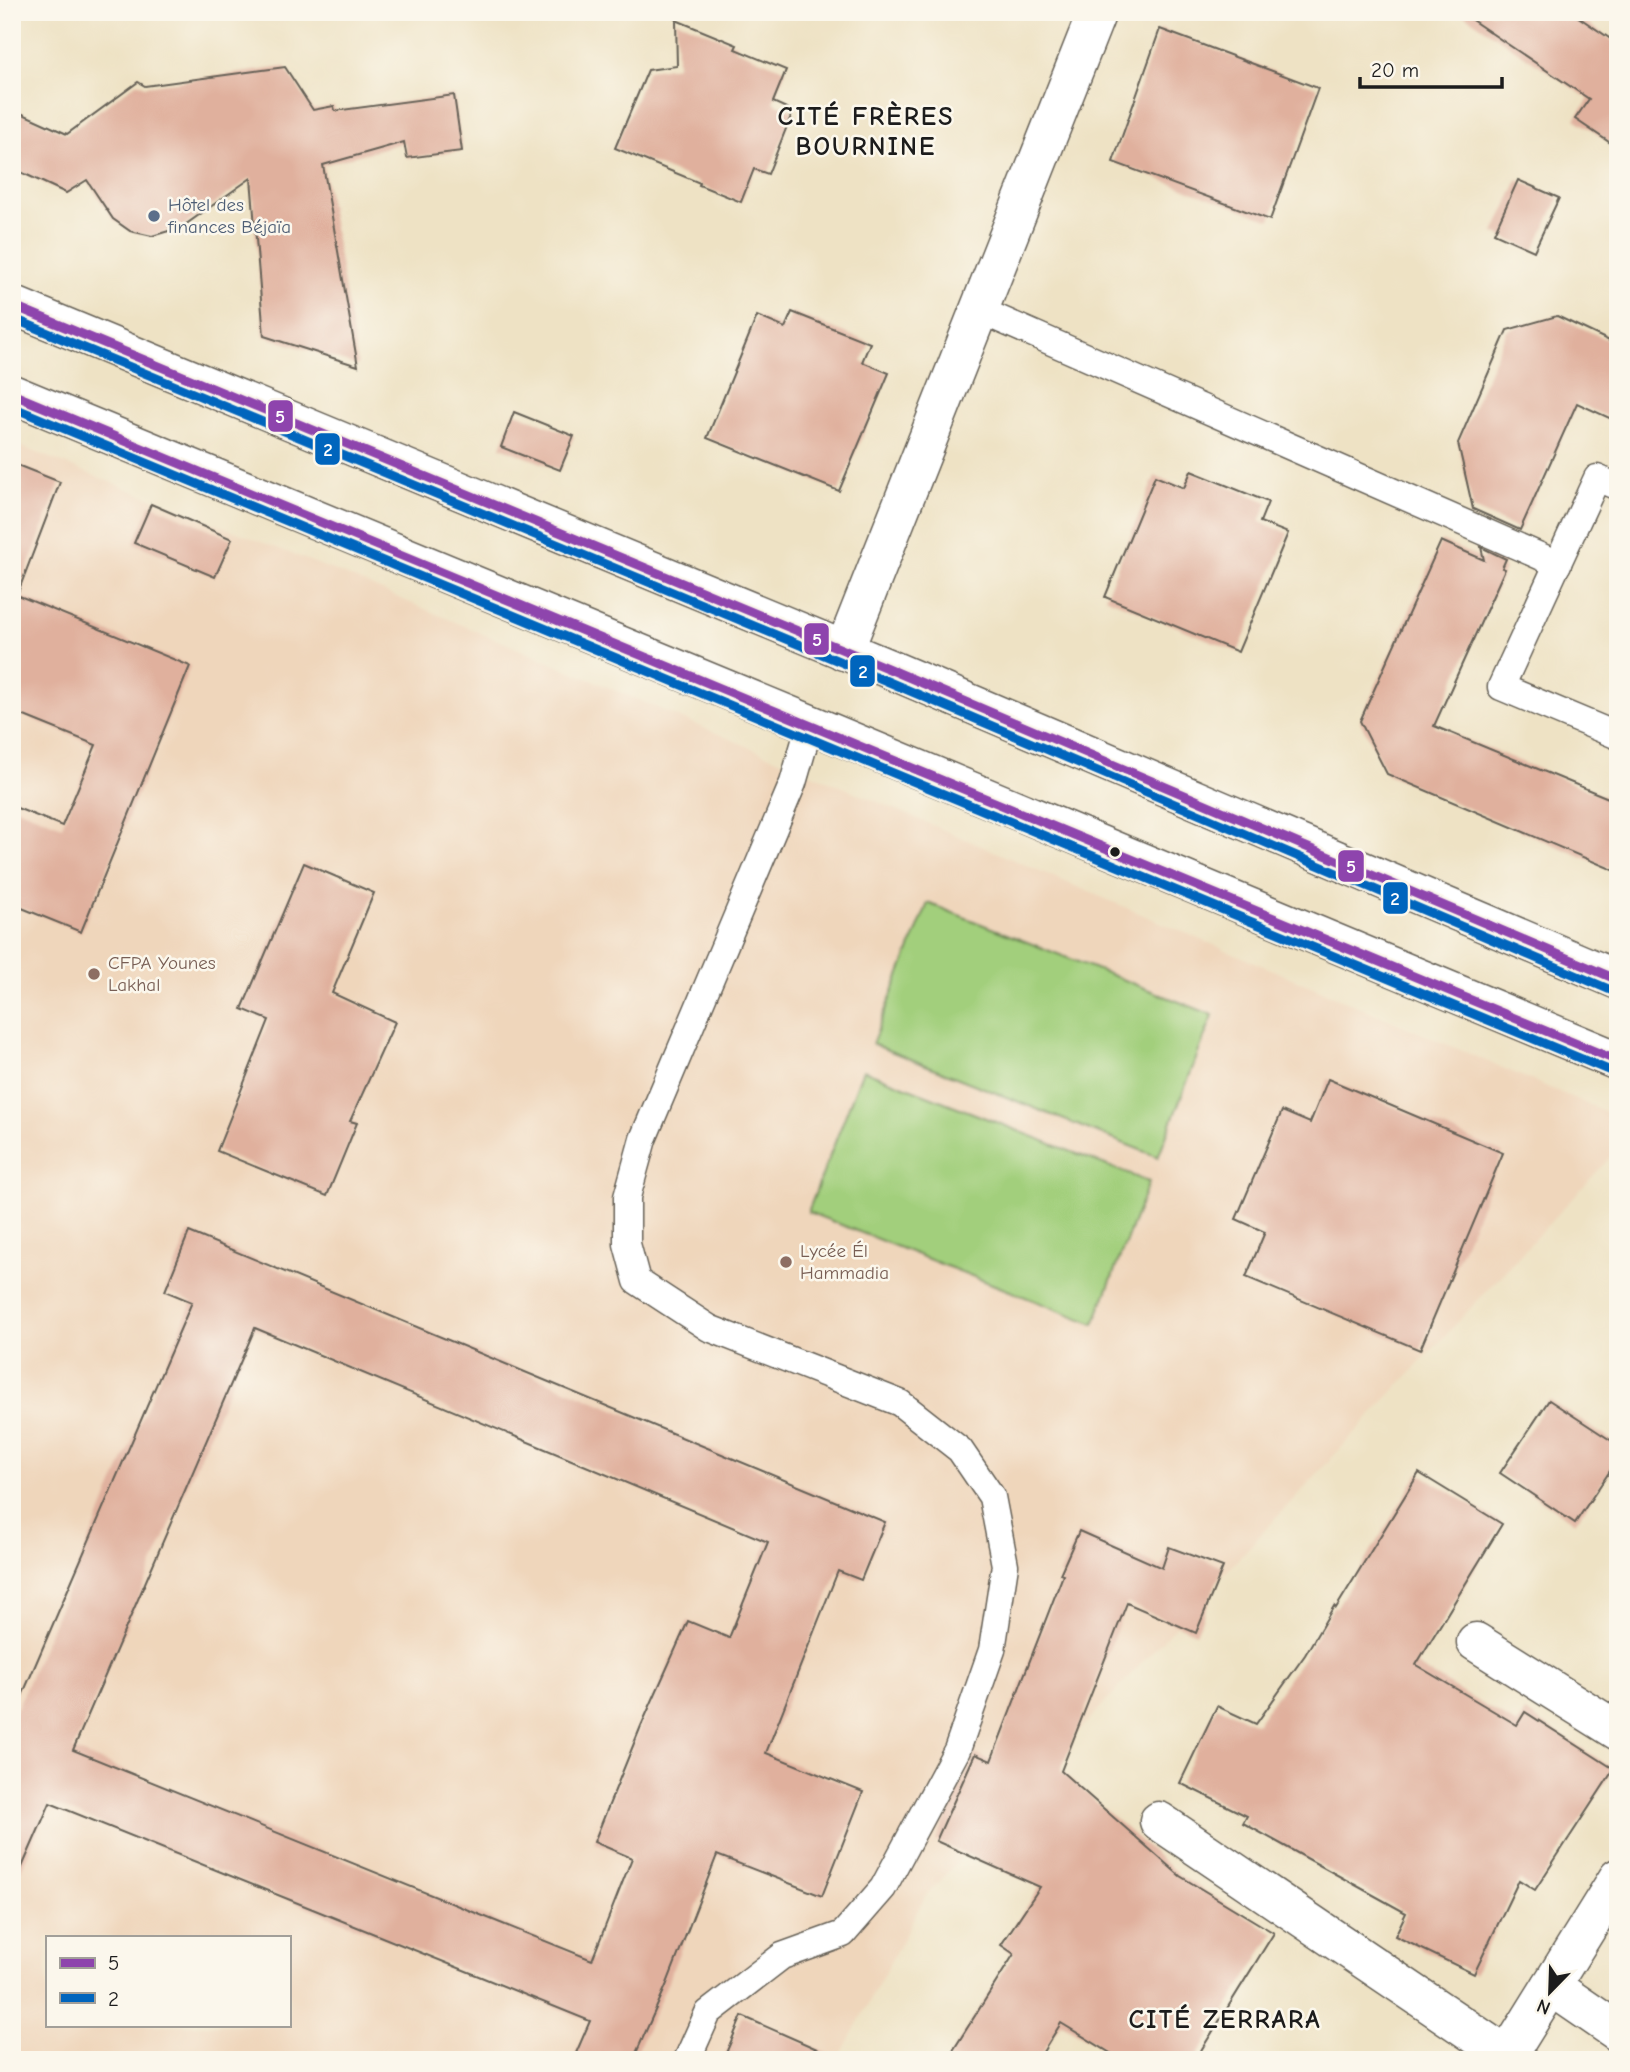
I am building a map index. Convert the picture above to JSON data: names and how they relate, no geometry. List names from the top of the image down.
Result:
{
  "districts": ["CITÉ FRÈRES BOURNINE", "CITÉ ZERRARA"],
  "places": ["Hôtel des finances Béjaïa", "CFPA Younes Lakhal", "Lycée Él Hammadia"],
  "lines": ["transit line 5", "transit line 2"],
  "legend": ["5", "2"],
  "scale_bar": "20 m",
  "north": "bottom left"
}
